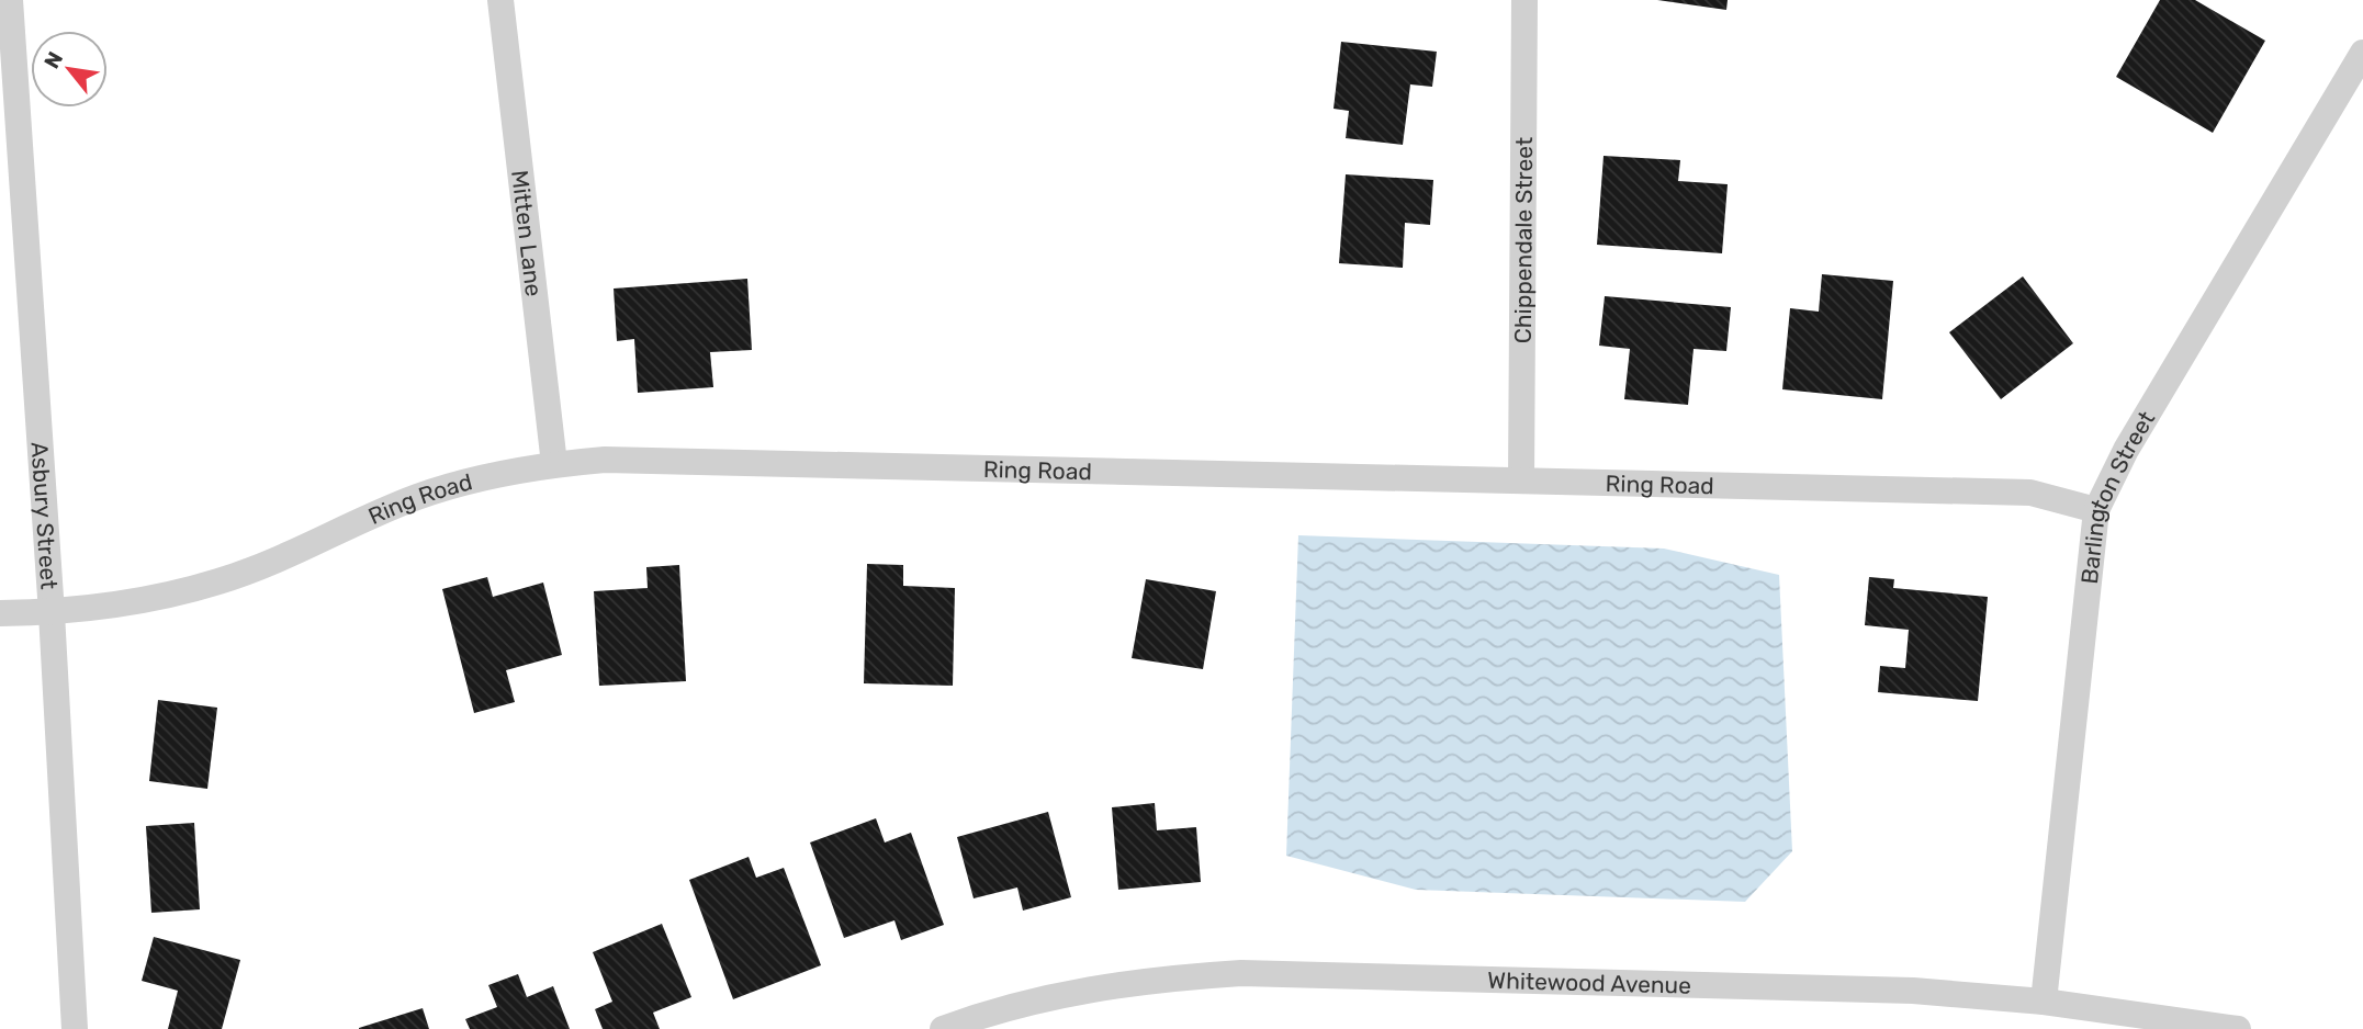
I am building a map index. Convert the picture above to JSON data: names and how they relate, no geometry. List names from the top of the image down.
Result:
{
  "streets": {
    "street": [
      "Mitten Lane",
      "Chippendale Street",
      "Ring Road",
      "Barlington Street",
      "Asbury Street",
      "Whitewood Avenue"
    ]
  },
  "crossings": [
    ["Mitten Lane", "Ring Road"],
    ["Chippendale Street", "Ring Road"],
    ["Ring Road", "Barlington Street"],
    ["Ring Road", "Asbury Street"],
    ["Barlington Street", "Whitewood Avenue"]
  ],
  "north": "top left"
}
